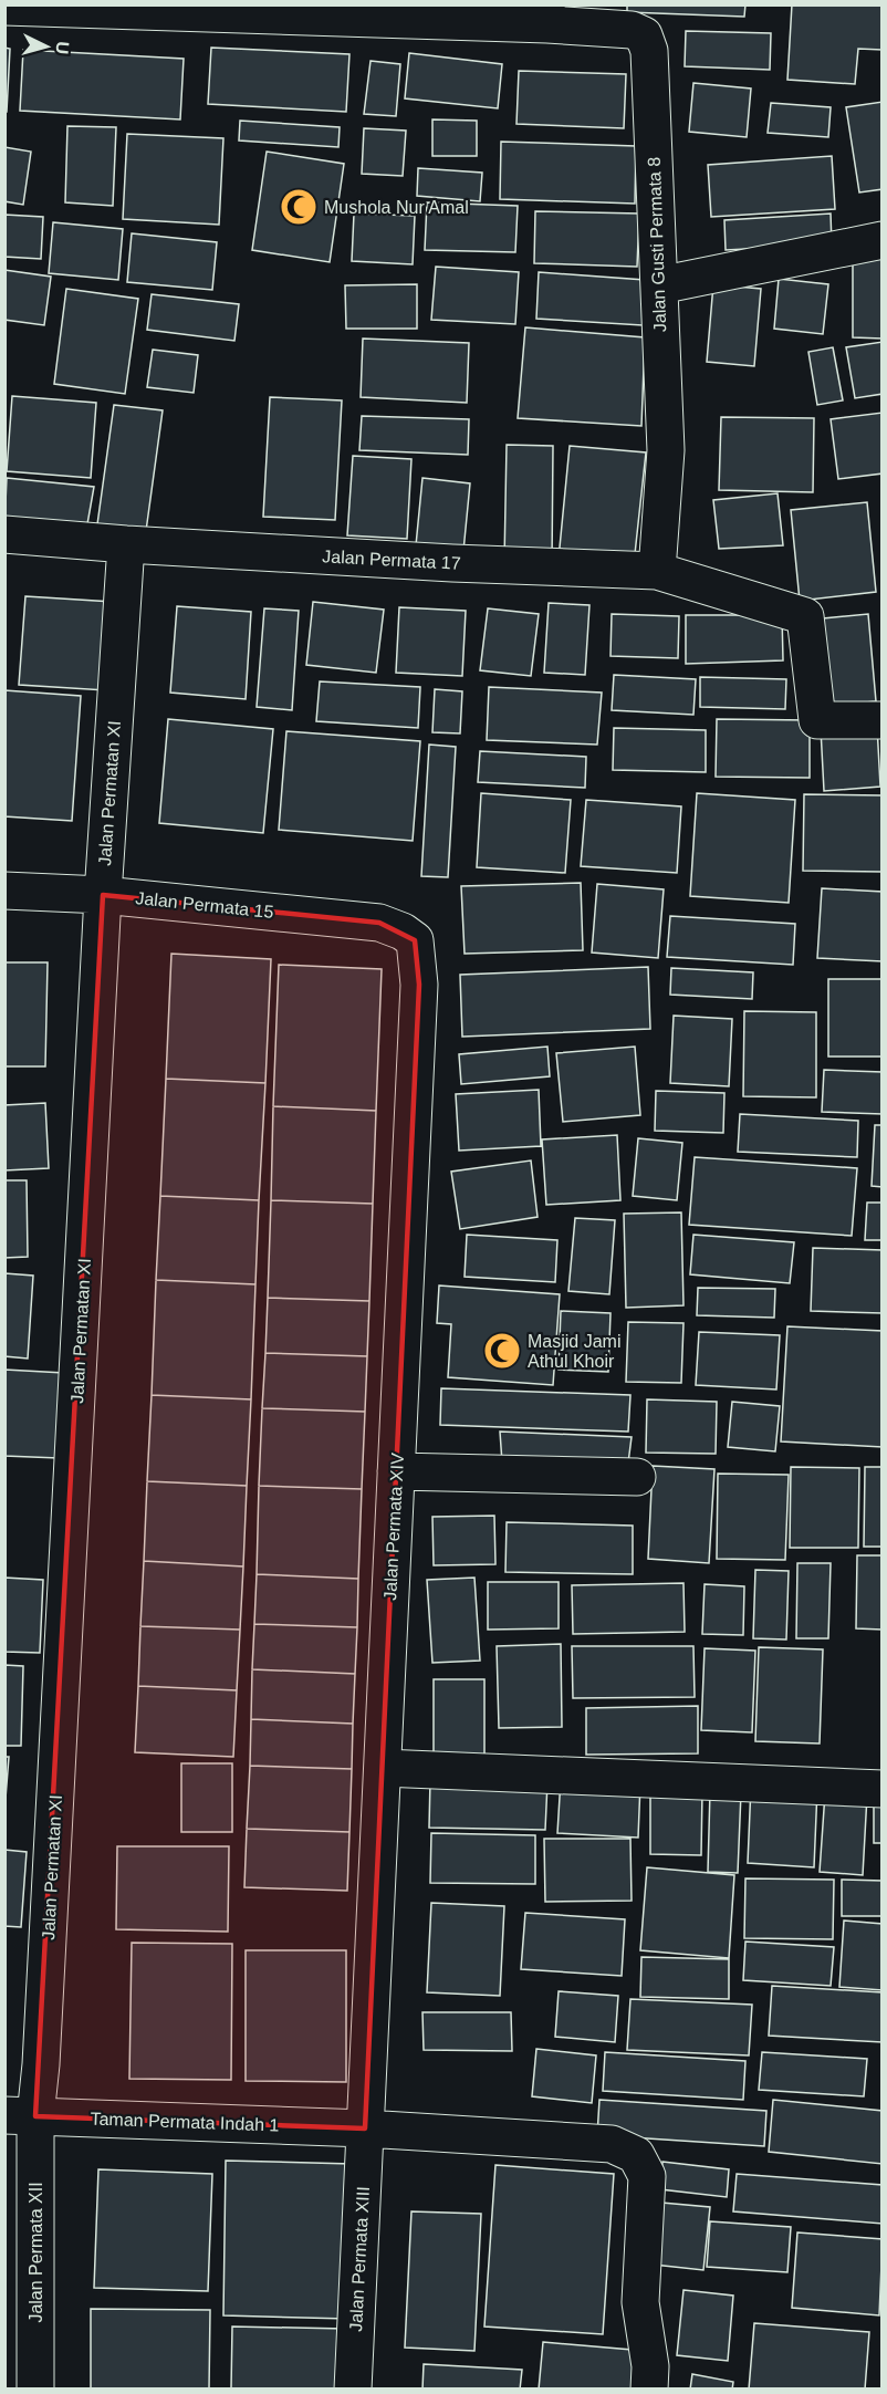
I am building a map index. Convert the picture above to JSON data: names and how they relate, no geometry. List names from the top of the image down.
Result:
{
  "streets": {
    "street": [
      "Jalan Gusti Permata 8",
      "Jalan Permata 17",
      "Jalan Permatan XI",
      "Jalan Permata 15",
      "Jalan Permata XIV",
      "Taman Permata Indah 1",
      "Jalan Permata XII",
      "Jalan Permata XIII"
    ]
  },
  "crossings": [
    ["Jalan Gusti Permata 8", "Jalan Permata 17"],
    ["Jalan Permata 17", "Jalan Permatan XI"],
    ["Jalan Permatan XI", "Jalan Permata 15"],
    ["Jalan Permatan XI", "Taman Permata Indah 1"],
    ["Jalan Permatan XI", "Jalan Permata XII"],
    ["Jalan Permata 15", "Jalan Permata XIV"],
    ["Jalan Permata XIV", "Taman Permata Indah 1"],
    ["Jalan Permata XIV", "Jalan Permata XIII"],
    ["Taman Permata Indah 1", "Jalan Permata XII"],
    ["Taman Permata Indah 1", "Jalan Permata XIII"]
  ],
  "places": {
    "mosque": ["Mushola Nur Amal", "Masjid Jami Athul Khoir"]
  },
  "north": "right"
}
